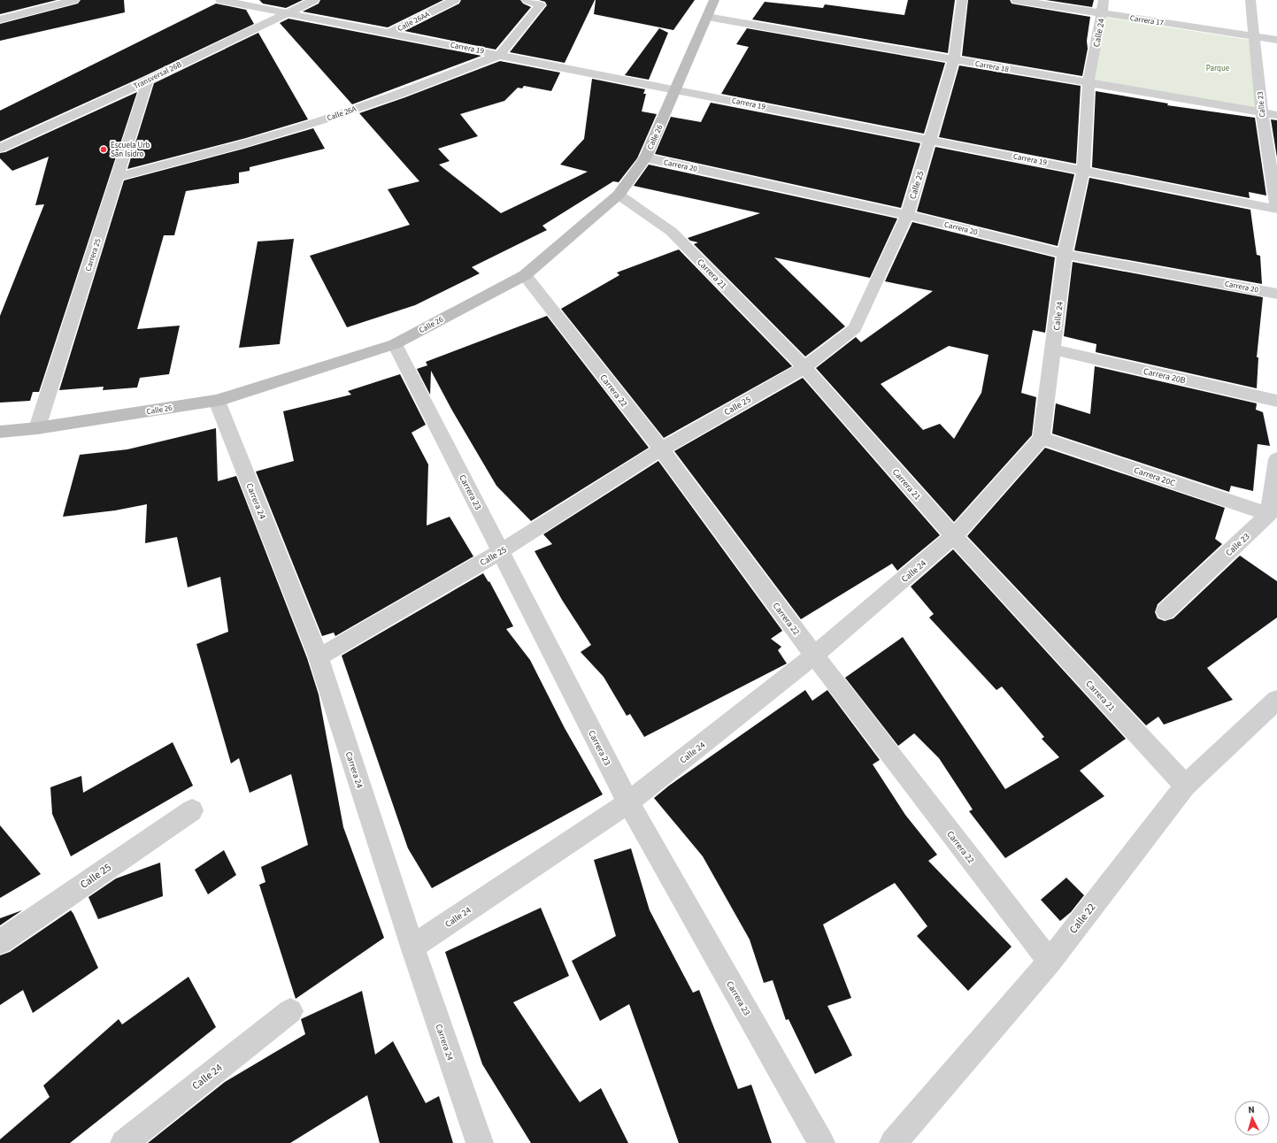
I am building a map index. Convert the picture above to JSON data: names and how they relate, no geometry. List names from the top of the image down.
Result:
{
  "streets": {
    "main road": ["Calle 26"],
    "street": [
      "Carrera 17",
      "Calle 26AA",
      "Calle 24",
      "Carrera 19",
      "Carrera 18",
      "Transversal 26B",
      "Calle 23",
      "Calle 26A",
      "Carrera 20",
      "Calle 25",
      "Carrera 25",
      "Carrera 21",
      "Carrera 20B",
      "Carrera 22",
      "Carrera 20C",
      "Carrera 23",
      "Carrera 24",
      "Calle 22"
    ]
  },
  "crossings": [
    ["Carrera 17", "Calle 24"],
    ["Carrera 17", "Calle 23"],
    ["Calle 26AA", "Carrera 19"],
    ["Calle 24", "Carrera 19"],
    ["Calle 24", "Carrera 18"],
    ["Calle 24", "Carrera 20"],
    ["Calle 24", "Carrera 21"],
    ["Calle 24", "Carrera 20B"],
    ["Calle 24", "Carrera 22"],
    ["Calle 24", "Carrera 20C"],
    ["Calle 24", "Carrera 23"],
    ["Calle 24", "Carrera 24"],
    ["Carrera 19", "Transversal 26B"],
    ["Carrera 19", "Calle 23"],
    ["Carrera 19", "Calle 26A"],
    ["Carrera 19", "Calle 26"],
    ["Carrera 19", "Calle 25"],
    ["Carrera 18", "Calle 23"],
    ["Carrera 18", "Calle 26"],
    ["Carrera 18", "Calle 25"],
    ["Transversal 26B", "Carrera 25"],
    ["Calle 23", "Carrera 20C"],
    ["Calle 26A", "Carrera 25"],
    ["Calle 26", "Carrera 20"],
    ["Calle 26", "Carrera 25"],
    ["Calle 26", "Carrera 21"],
    ["Calle 26", "Carrera 22"],
    ["Calle 26", "Carrera 23"],
    ["Calle 26", "Carrera 24"],
    ["Carrera 20", "Calle 25"],
    ["Calle 25", "Carrera 21"],
    ["Calle 25", "Carrera 22"],
    ["Calle 25", "Carrera 23"],
    ["Calle 25", "Carrera 24"],
    ["Carrera 21", "Calle 22"],
    ["Carrera 22", "Calle 22"]
  ],
  "parks": ["Parque"],
  "places": ["Escuela Urb San Isidro"],
  "north": "top"
}
